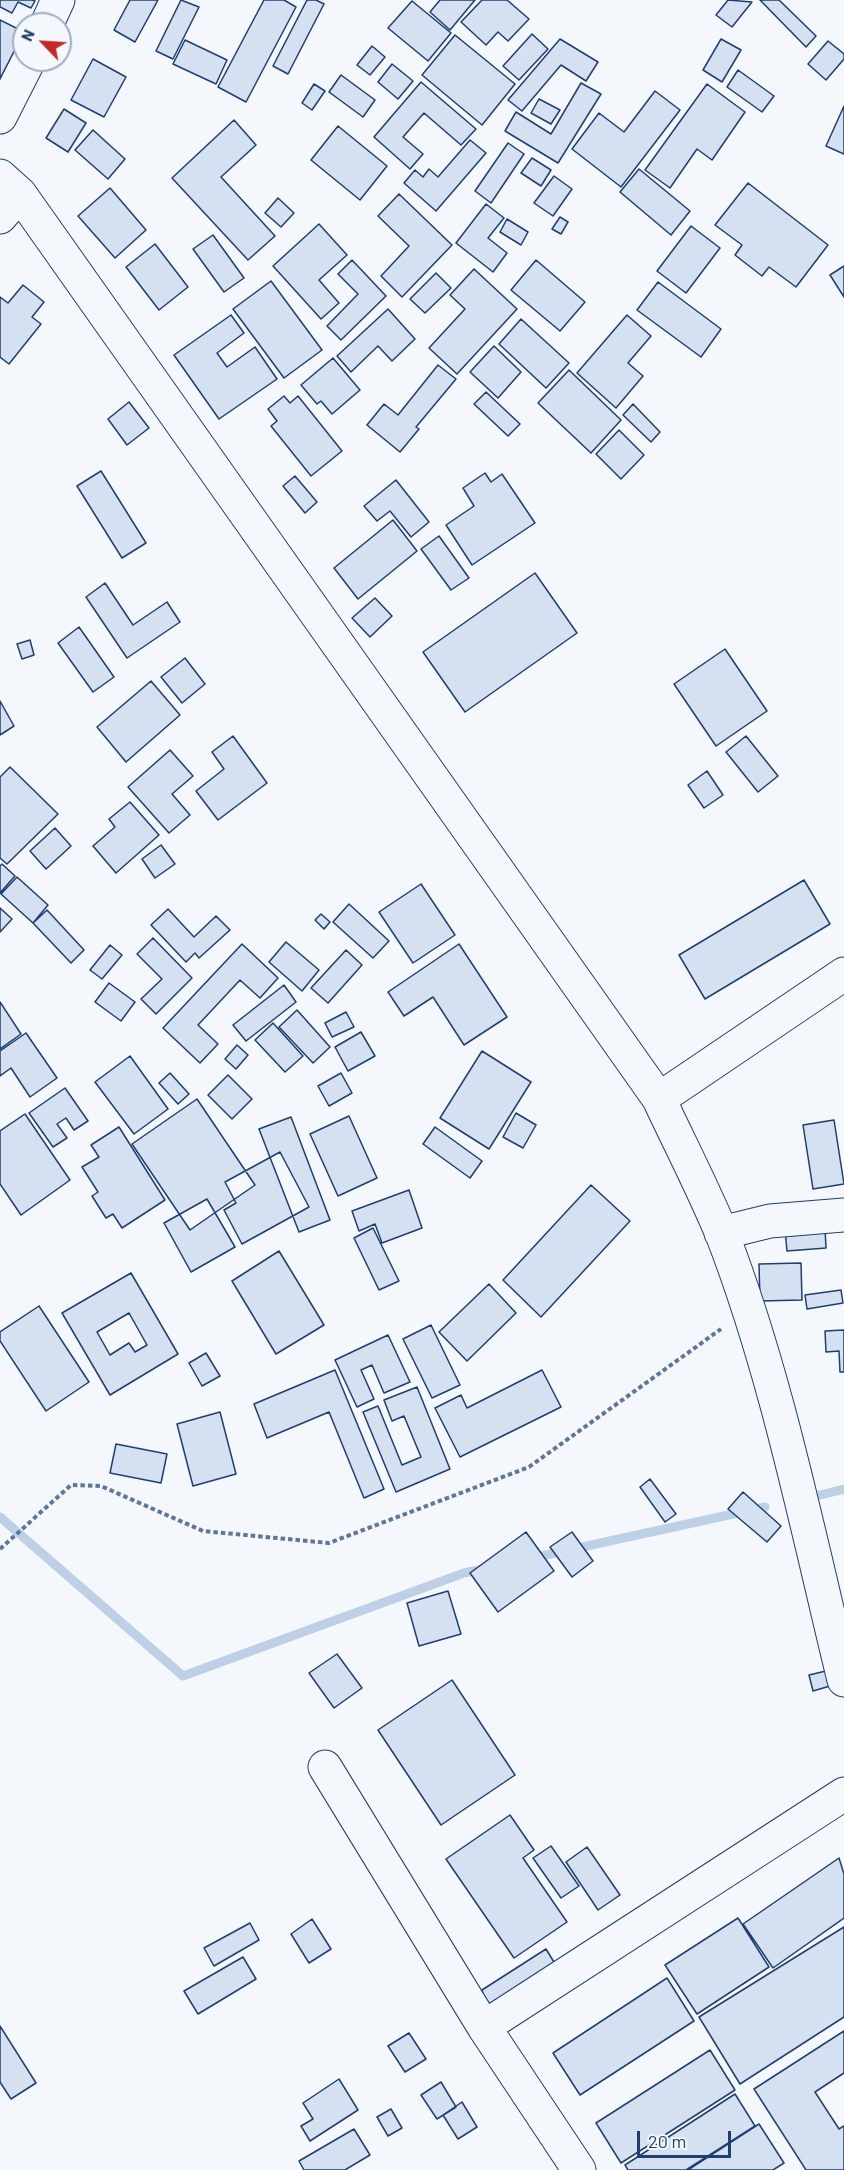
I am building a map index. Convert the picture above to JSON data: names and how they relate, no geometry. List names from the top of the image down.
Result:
{
  "scale_bar": "20 m",
  "north": "top left"
}
